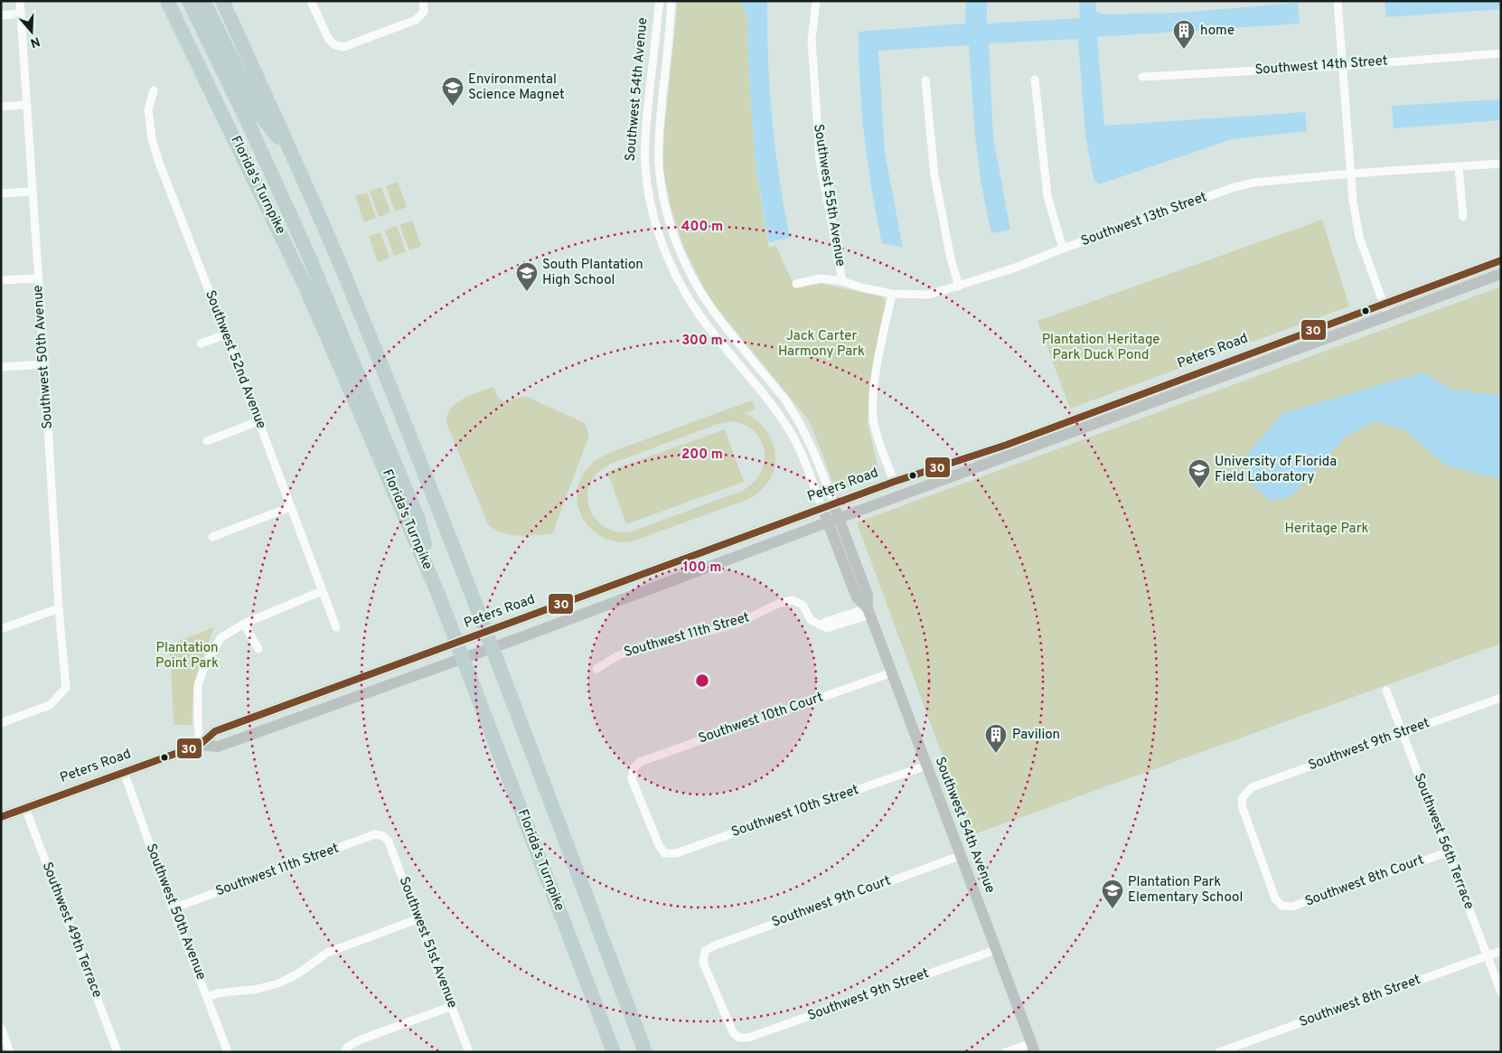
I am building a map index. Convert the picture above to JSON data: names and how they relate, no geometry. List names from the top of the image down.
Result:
{
  "streets": {
    "highway": ["Florida's Turnpike"],
    "main road": ["Southwest 54th Avenue", "Peters Road"],
    "street": [
      "Southwest 14th Street",
      "Southwest 55th Avenue",
      "Southwest 13th Street",
      "Southwest 50th Avenue",
      "Southwest 52nd Avenue",
      "Southwest 11th Street",
      "Southwest 10th Court",
      "Southwest 9th Street",
      "Southwest 10th Street",
      "Southwest 56th Terrace",
      "Southwest 8th Court",
      "Southwest 9th Court",
      "Southwest 49th Terrace",
      "Southwest 51st Avenue",
      "Southwest 8th Street"
    ]
  },
  "crossings": [
    ["Southwest 54th Avenue", "Peters Road"],
    ["Southwest 54th Avenue", "Southwest 11th Street"],
    ["Southwest 54th Avenue", "Southwest 10th Court"],
    ["Southwest 54th Avenue", "Southwest 9th Street"],
    ["Southwest 54th Avenue", "Southwest 10th Street"],
    ["Southwest 54th Avenue", "Southwest 9th Court"],
    ["Southwest 55th Avenue", "Southwest 13th Street"],
    ["Peters Road", "Southwest 50th Avenue"],
    ["Peters Road", "Southwest 49th Terrace"],
    ["Southwest 50th Avenue", "Southwest 11th Street"],
    ["Southwest 11th Street", "Southwest 51st Avenue"],
    ["Southwest 10th Court", "Southwest 10th Street"],
    ["Southwest 9th Street", "Southwest 56th Terrace"],
    ["Southwest 9th Street", "Southwest 8th Court"],
    ["Southwest 9th Street", "Southwest 9th Court"],
    ["Southwest 56th Terrace", "Southwest 8th Court"],
    ["Southwest 56th Terrace", "Southwest 8th Street"]
  ],
  "parks": [
    "Jack Carter Harmony Park",
    "Plantation Heritage Park Duck Pond",
    "Heritage Park",
    "Plantation Point Park"
  ],
  "places": {
    "building": ["home", "Pavilion"],
    "school or university": [
      "Environmental Science Magnet",
      "South Plantation High School",
      "University of Florida Field Laboratory",
      "Plantation Park Elementary School"
    ]
  },
  "lines": ["transit line 30"],
  "north": "bottom",
  "rings": [
    "400 m",
    "300 m",
    "200 m",
    "100 m"
  ]
}
